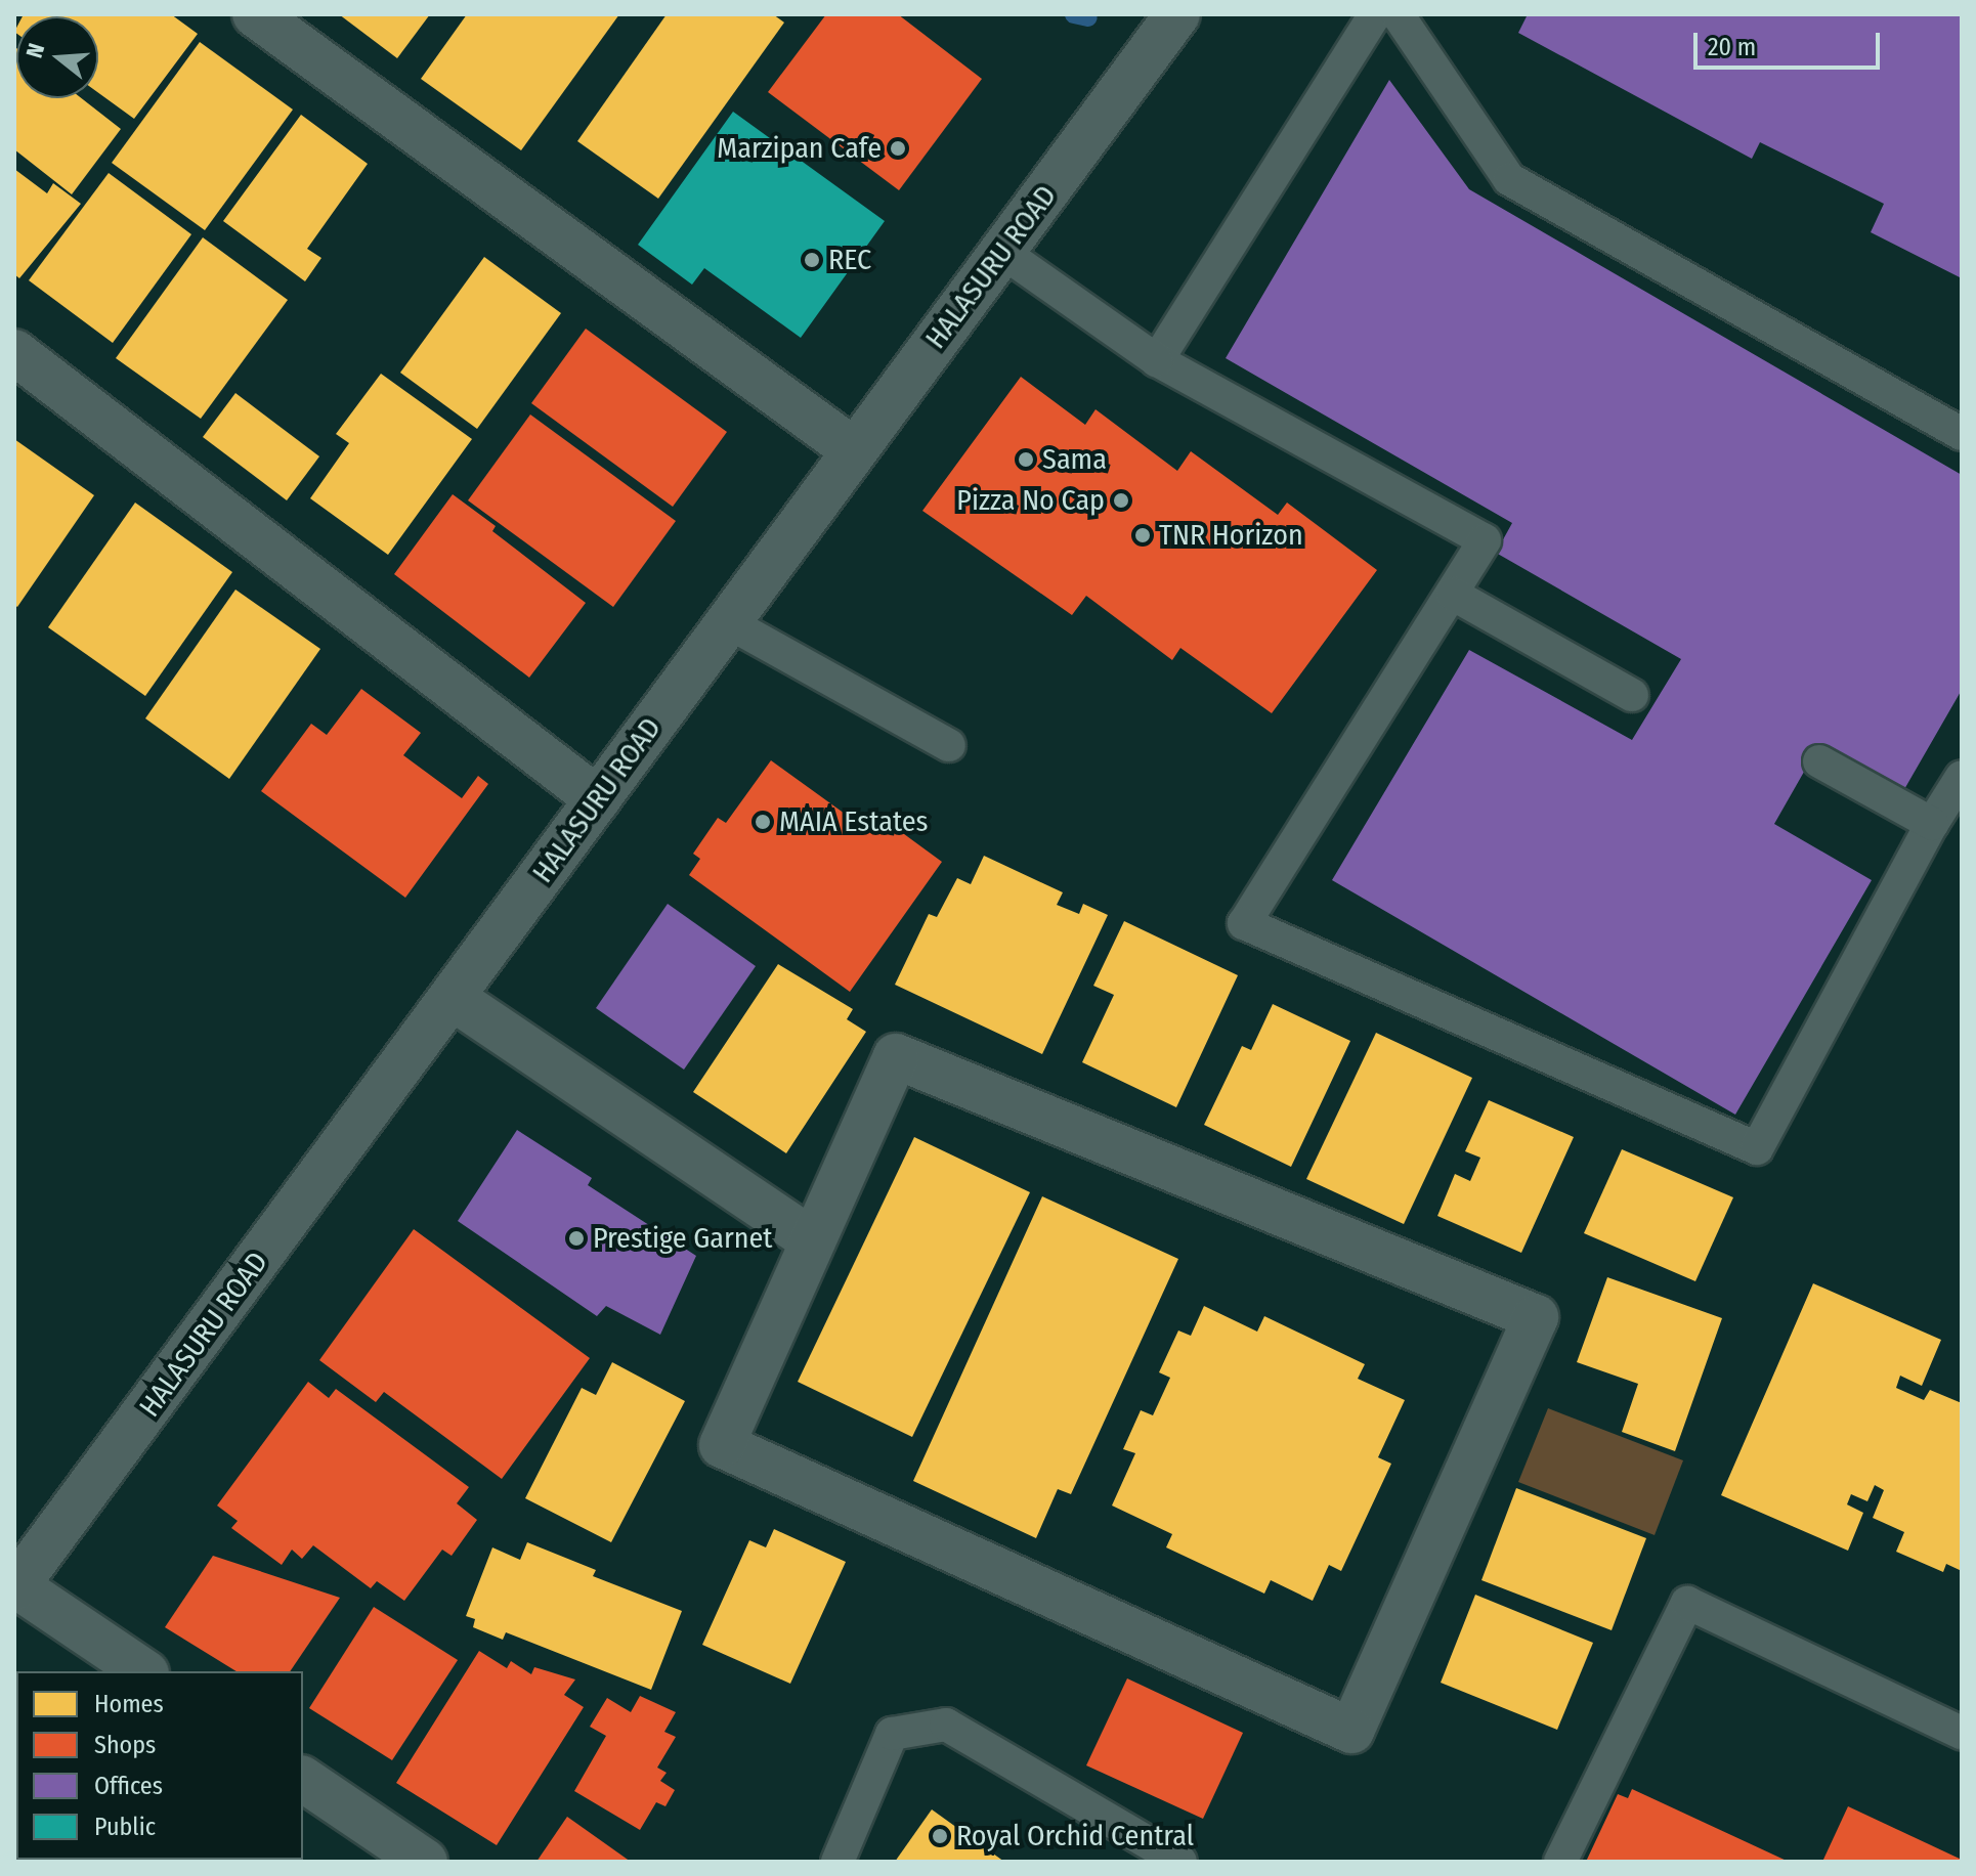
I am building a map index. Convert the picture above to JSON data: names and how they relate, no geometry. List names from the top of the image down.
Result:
{
  "streets": {
    "street": ["HALASURU ROAD"]
  },
  "places": [
    "Marzipan Cafe",
    "REC",
    "Sama",
    "Pizza No Cap",
    "TNR Horizon",
    "MAIA Estates",
    "Prestige Garnet",
    "Royal Orchid Central"
  ],
  "legend": [
    "Homes",
    "Shops",
    "Offices",
    "Public"
  ],
  "scale_bar": "20 m",
  "north": "left"
}
